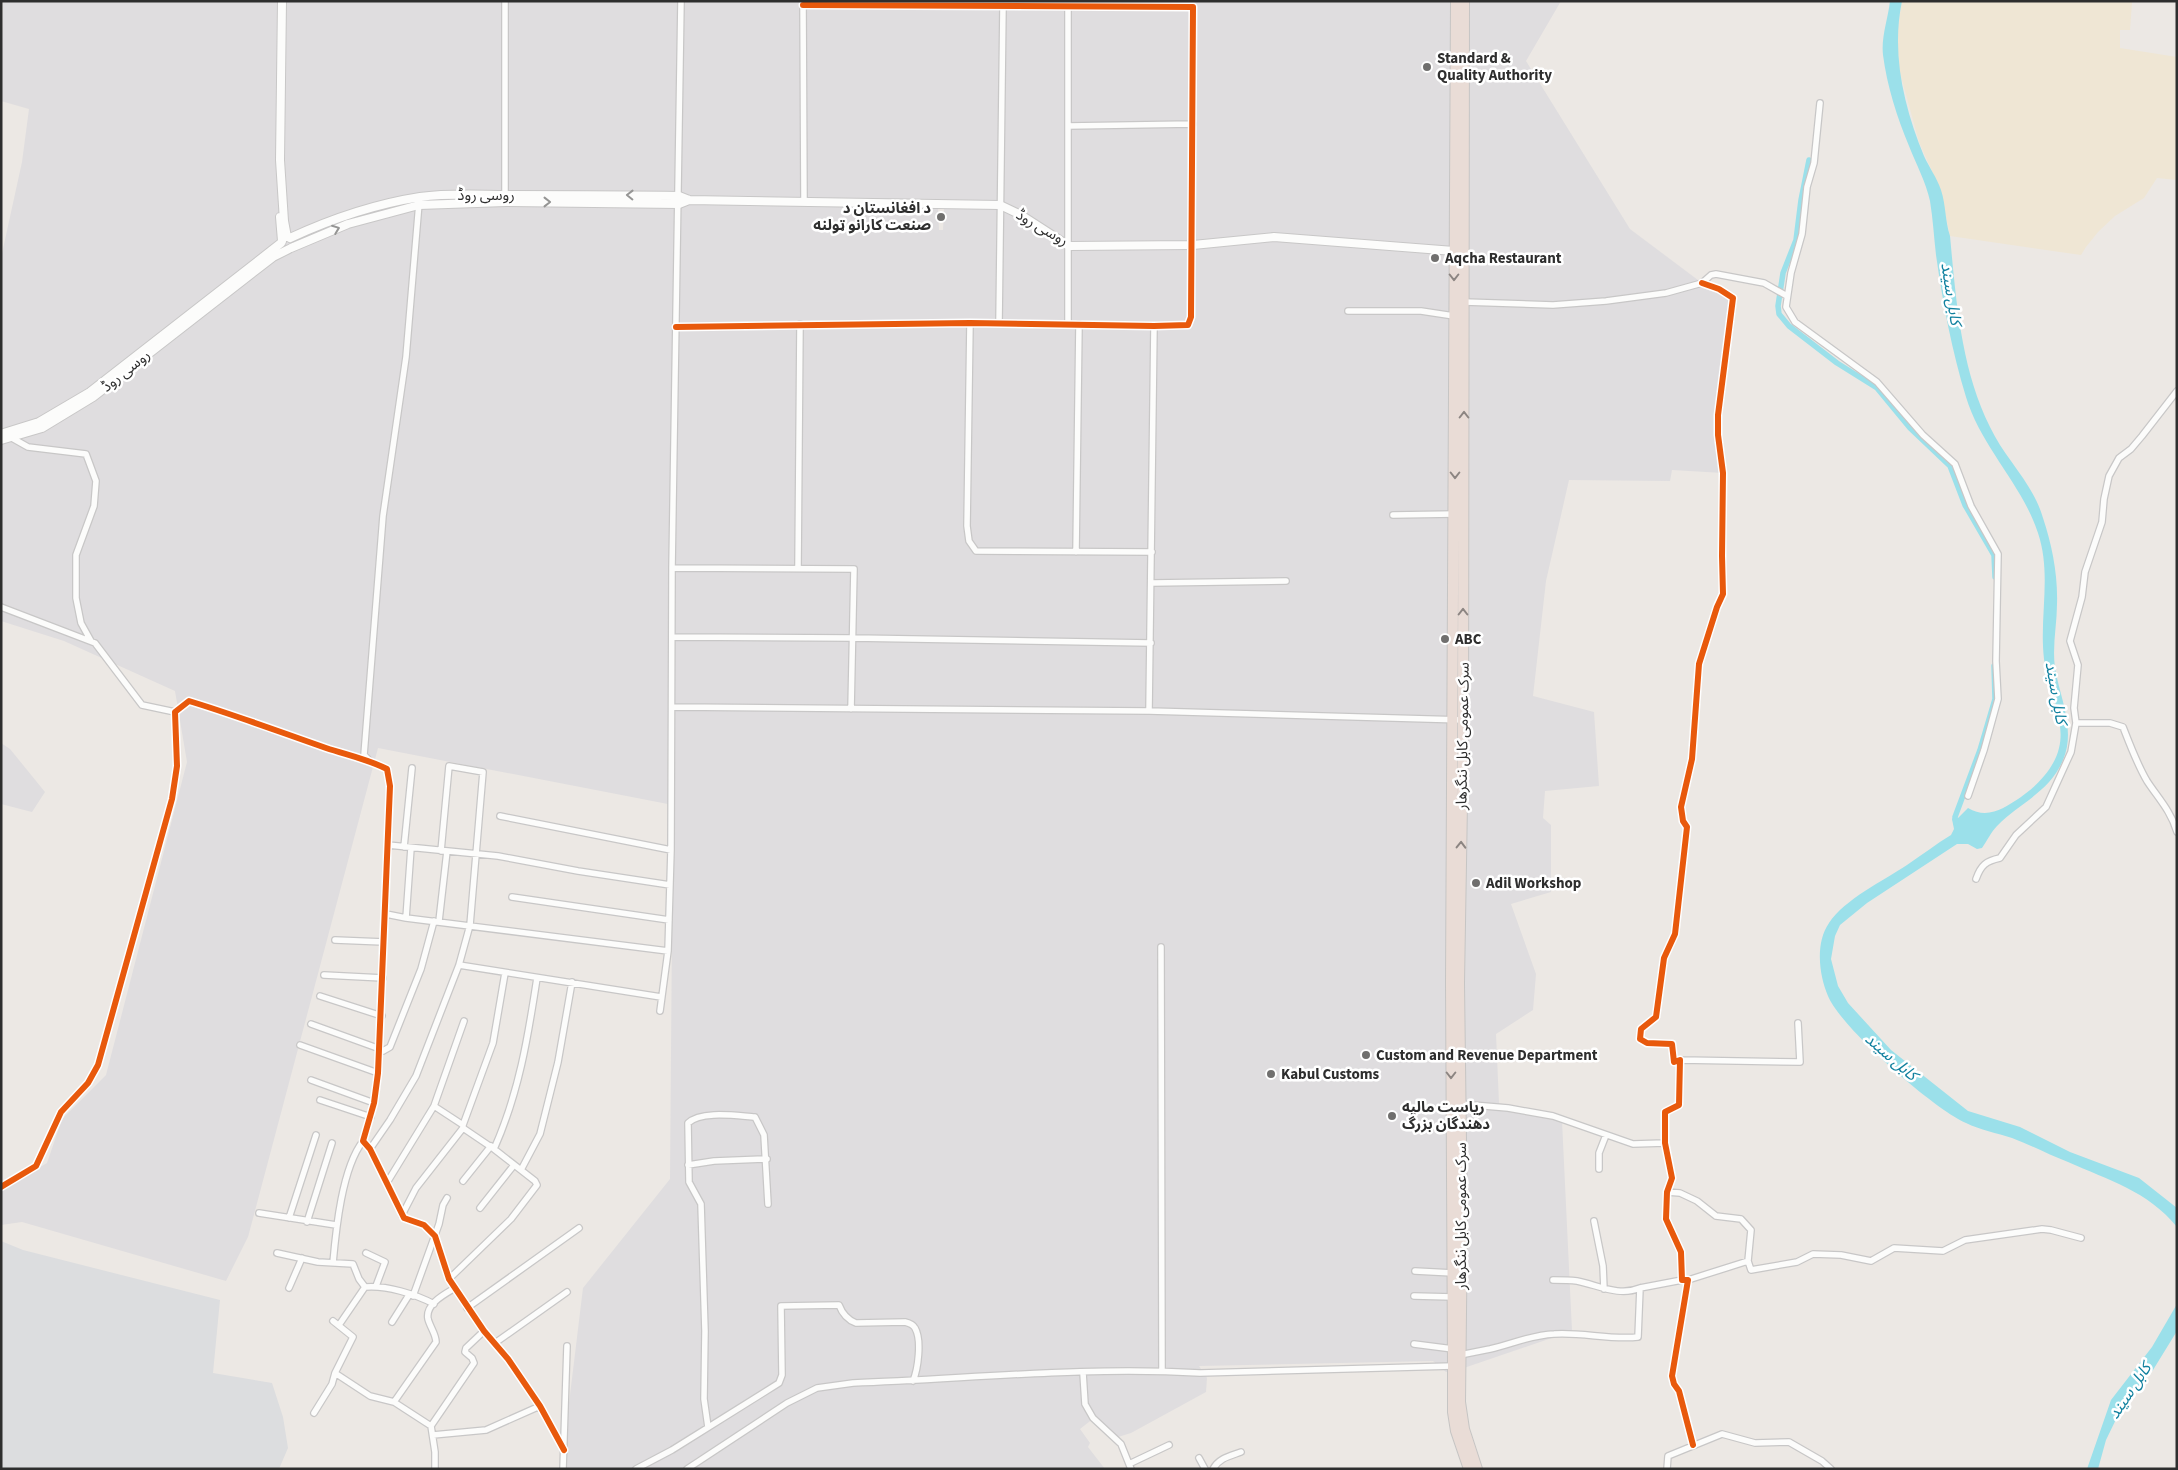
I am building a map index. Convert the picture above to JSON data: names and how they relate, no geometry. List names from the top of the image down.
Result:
{
  "streets": {
    "highway": ["سرک عمومی کابل ننگرهار"],
    "main road": ["روسی روڈ"]
  },
  "crossings": [
    ["روسی روڈ", "سرک عمومی کابل ننگرهار"]
  ],
  "water": ["کابل سيند"],
  "places": [
    "Standard & Quality Authority",
    "د افغانستان د صنعت کارانو ټولنه",
    "Aqcha Restaurant",
    "ABC",
    "Adil Workshop",
    "Custom and Revenue Department",
    "Kabul Customs",
    "ریاست مالیه دهندگان بزرگ"
  ]
}
